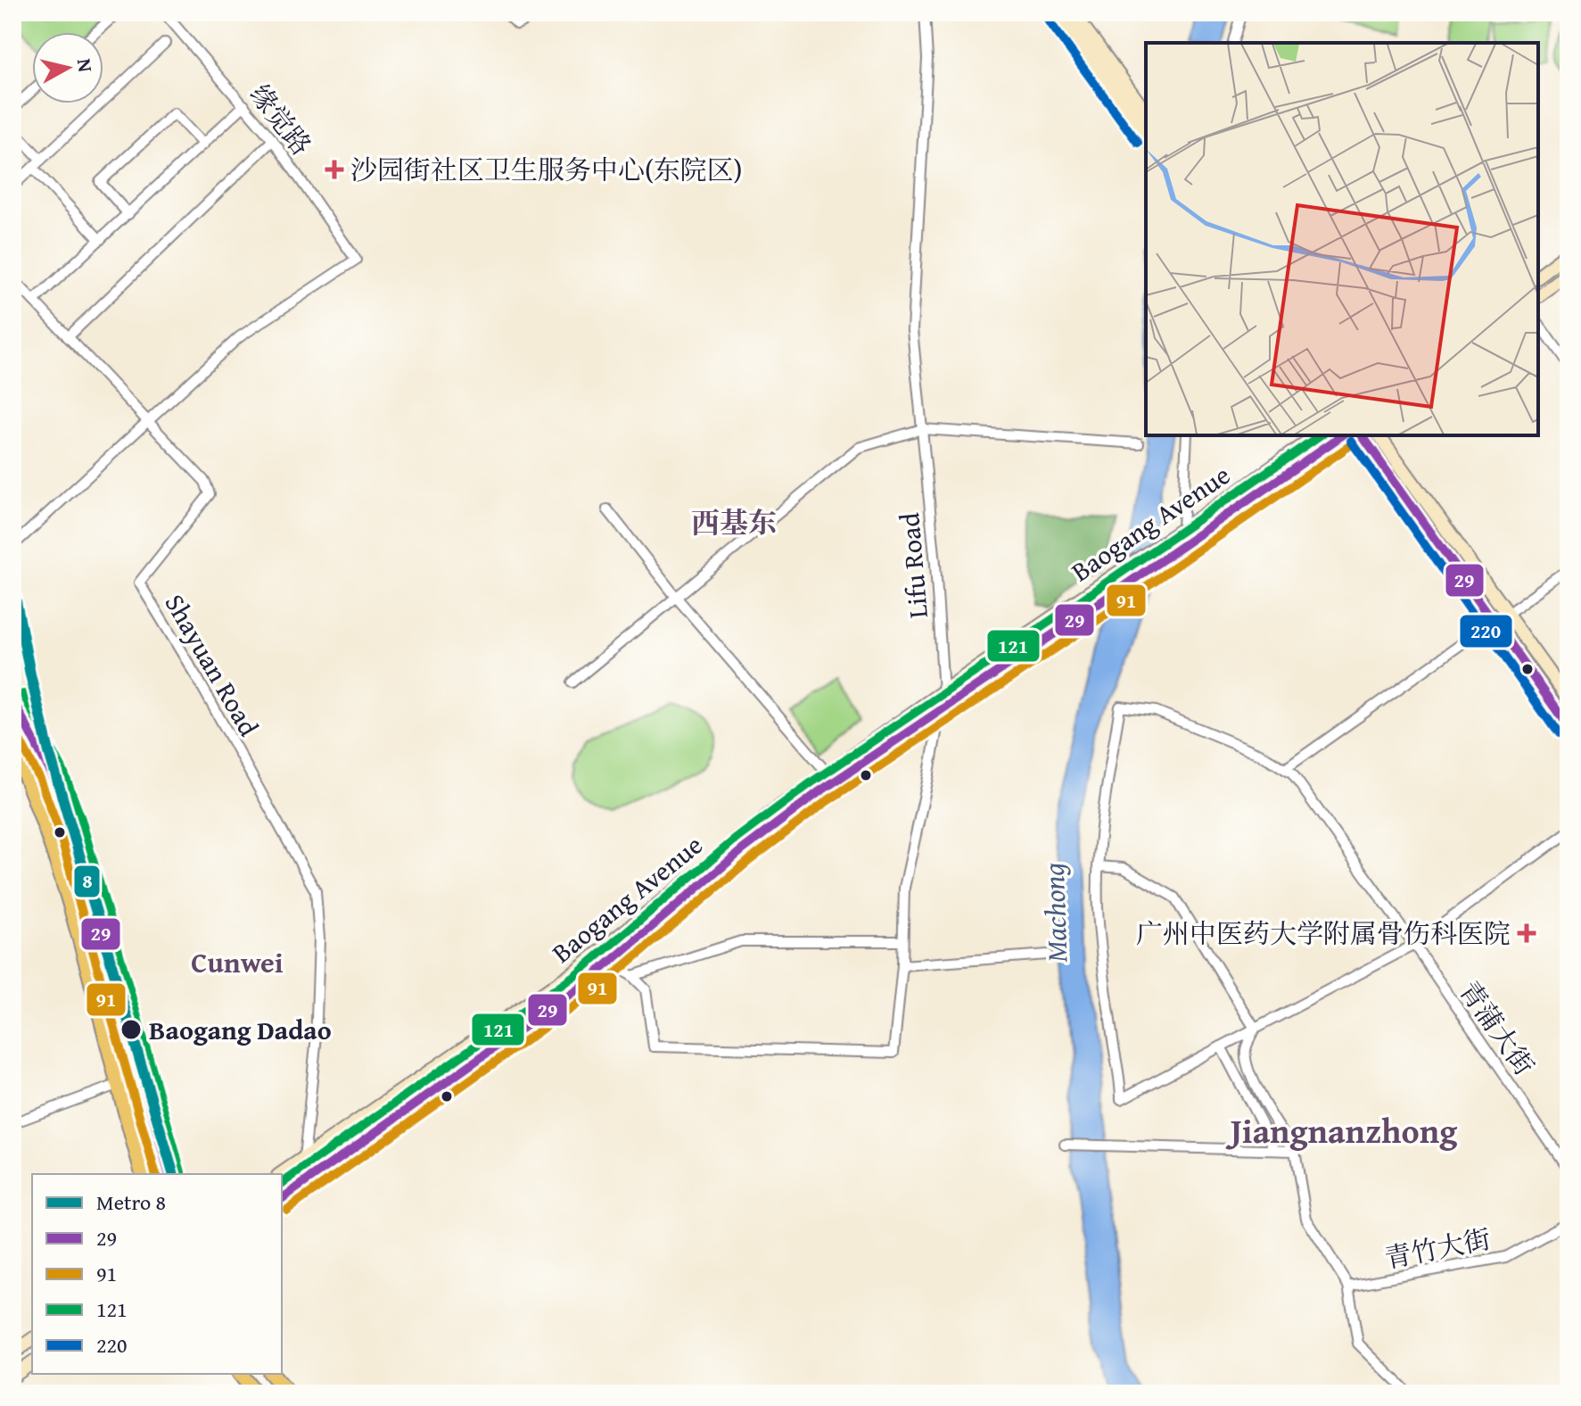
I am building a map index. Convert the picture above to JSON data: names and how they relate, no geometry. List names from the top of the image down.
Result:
{
  "streets": {
    "main road": ["Baogang Avenue"],
    "street": [
      "缘觉路",
      "Lifu Road",
      "Shayuan Road",
      "青蒲大街",
      "青竹大街"
    ]
  },
  "crossings": [
    ["缘觉路", "Shayuan Road"],
    ["Baogang Avenue", "Lifu Road"],
    ["Baogang Avenue", "Shayuan Road"]
  ],
  "districts": ["西基东", "Cunwei", "Jiangnanzhong"],
  "water": ["Machong"],
  "places": {
    "health": ["沙园街社区卫生服务中心(东院区)", "广州中医药大学附属骨伤科医院"],
    "other": ["Baogang Dadao"]
  },
  "lines": [
    "transit line 220",
    "transit line 29",
    "transit line 121",
    "transit line 91",
    "metro line 8"
  ],
  "legend": [
    "Metro 8",
    "29",
    "91",
    "121",
    "220"
  ],
  "north": "right"
}
